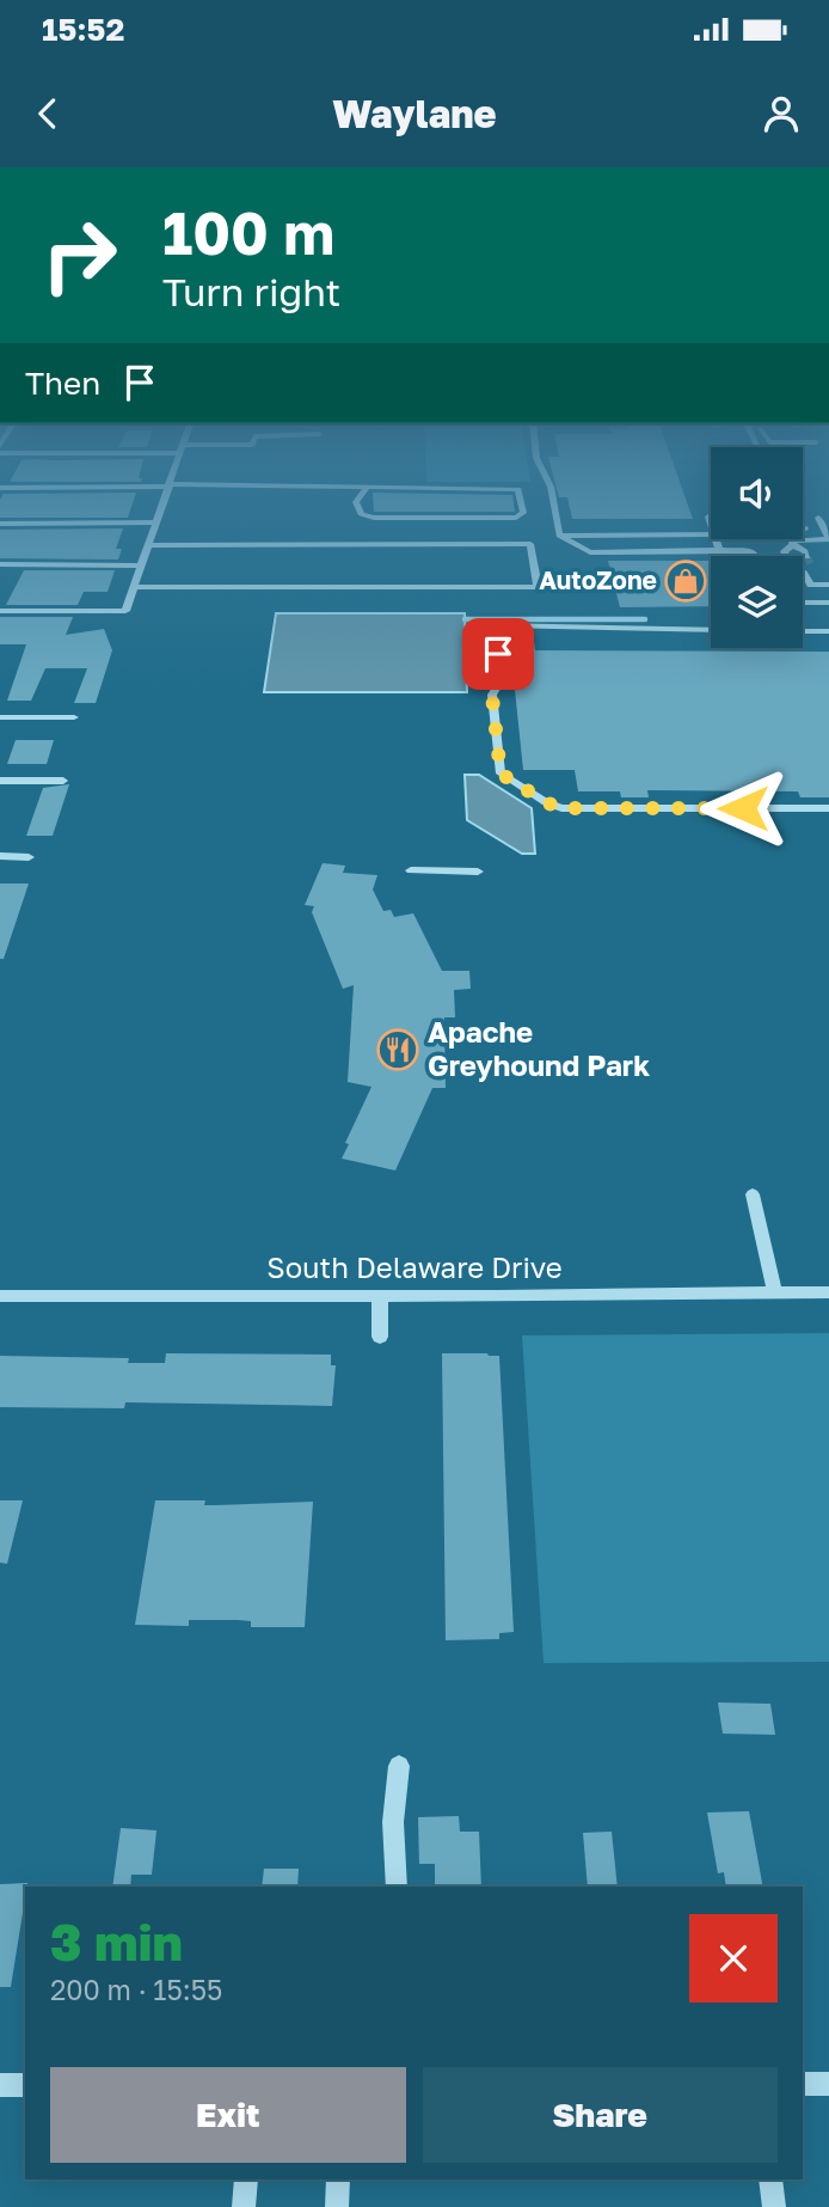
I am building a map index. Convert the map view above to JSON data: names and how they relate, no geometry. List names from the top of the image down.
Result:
{
  "streets": {
    "street": ["South Delaware Drive"]
  },
  "places": {
    "shop": ["AutoZone"],
    "restaurant": ["Apache Greyhound Park"]
  },
  "page": {
    "status": "15:52",
    "header": "Waylane",
    "turn": ["100 m", "Turn right"],
    "then": "Then",
    "heading": ["3 min", "200 m · 15:55"],
    "buttons": ["Exit", "Share"]
  }
}
